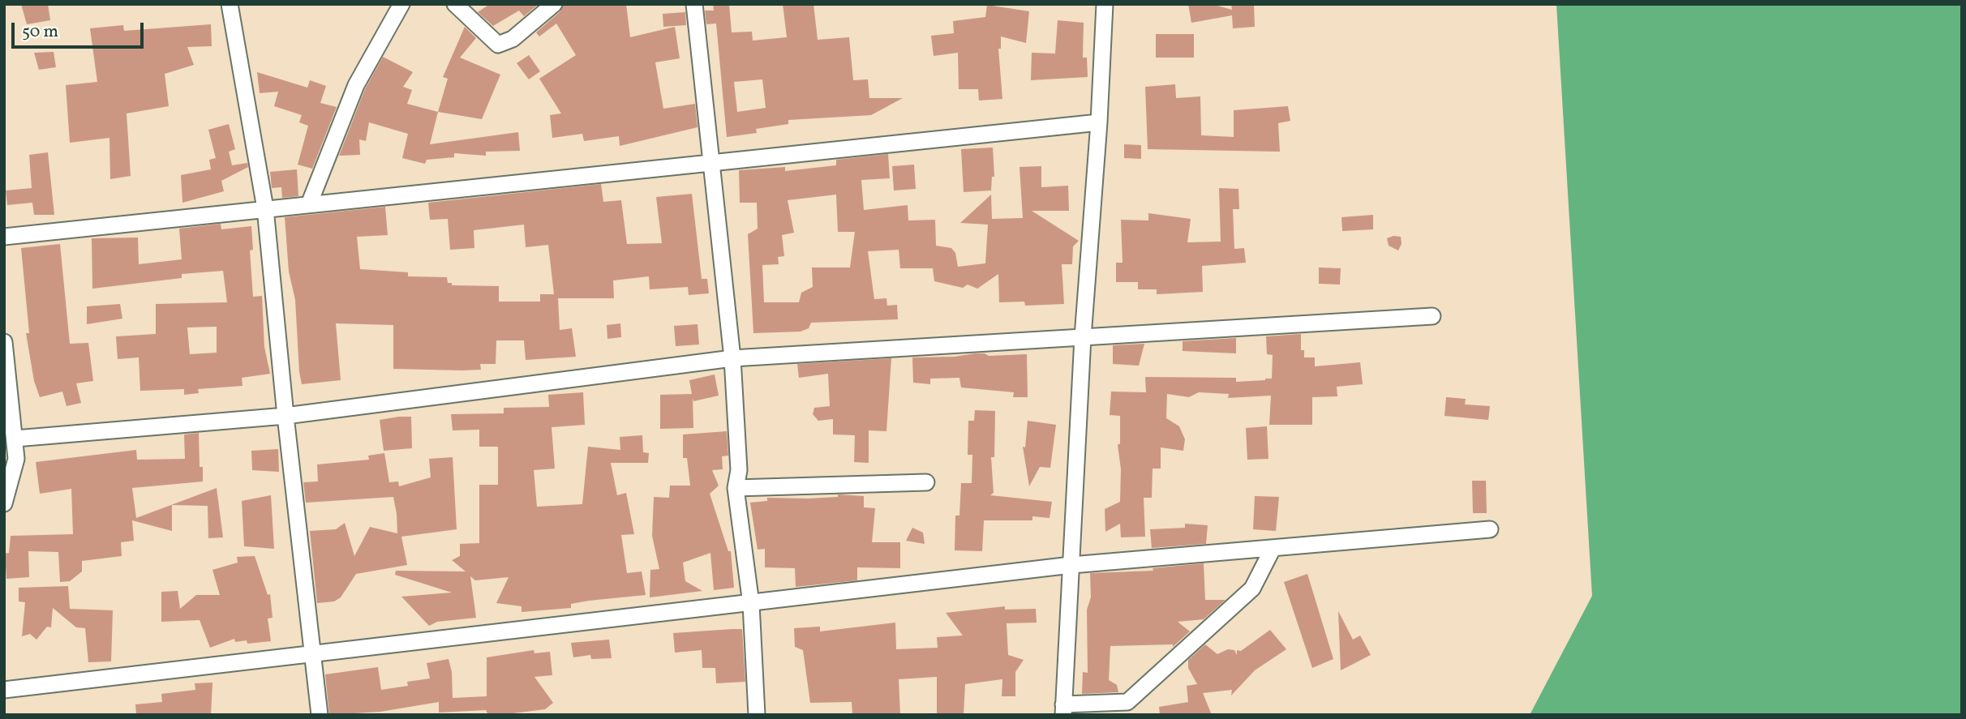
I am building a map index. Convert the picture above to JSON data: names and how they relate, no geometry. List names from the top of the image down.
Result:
{
  "scale_bar": "50 m"
}
